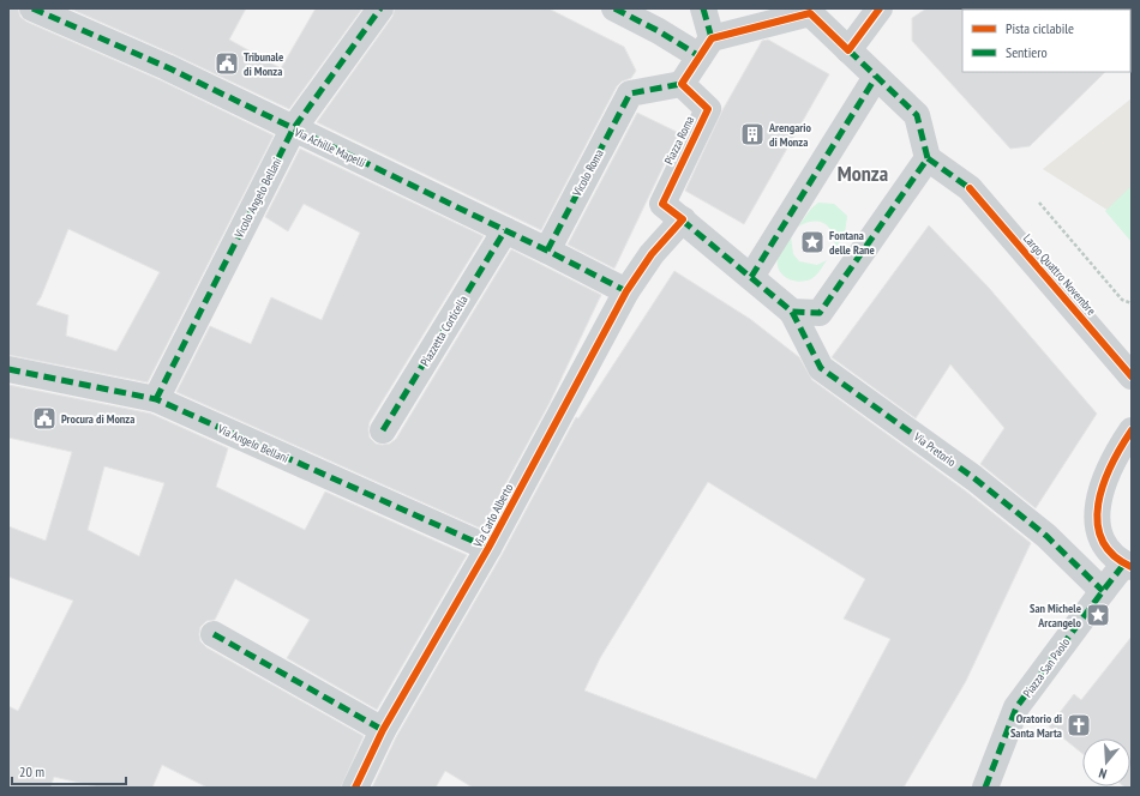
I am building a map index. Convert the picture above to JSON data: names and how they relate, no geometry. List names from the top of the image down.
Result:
{
  "streets": {
    "street": [
      "Piazza Roma",
      "Via Achille Mapelli",
      "Vicolo Roma",
      "Vicolo Angelo Bellani",
      "Largo Quattro Novembre",
      "Piazzetta Corticella",
      "Via Angelo Bellani",
      "Via Pretorio",
      "Via Carlo Alberto",
      "Piazza San Paolo"
    ]
  },
  "crossings": [
    ["Piazza Roma", "Vicolo Roma"],
    ["Piazza Roma", "Via Pretorio"],
    ["Piazza Roma", "Via Carlo Alberto"],
    ["Via Achille Mapelli", "Vicolo Roma"],
    ["Via Achille Mapelli", "Vicolo Angelo Bellani"],
    ["Via Achille Mapelli", "Piazzetta Corticella"],
    ["Via Achille Mapelli", "Via Carlo Alberto"],
    ["Vicolo Angelo Bellani", "Via Angelo Bellani"],
    ["Via Angelo Bellani", "Via Carlo Alberto"],
    ["Via Pretorio", "Piazza San Paolo"]
  ],
  "districts": ["Monza"],
  "places": {
    "public building": ["Tribunale di Monza", "Procura di Monza"],
    "building": ["Arengario di Monza"],
    "place": ["Fontana delle Rane", "San Michele Arcangelo"],
    "church": ["Oratorio di Santa Marta"]
  },
  "legend": ["Pista ciclabile", "Sentiero"],
  "scale_bar": "20 m",
  "north": "bottom"
}
